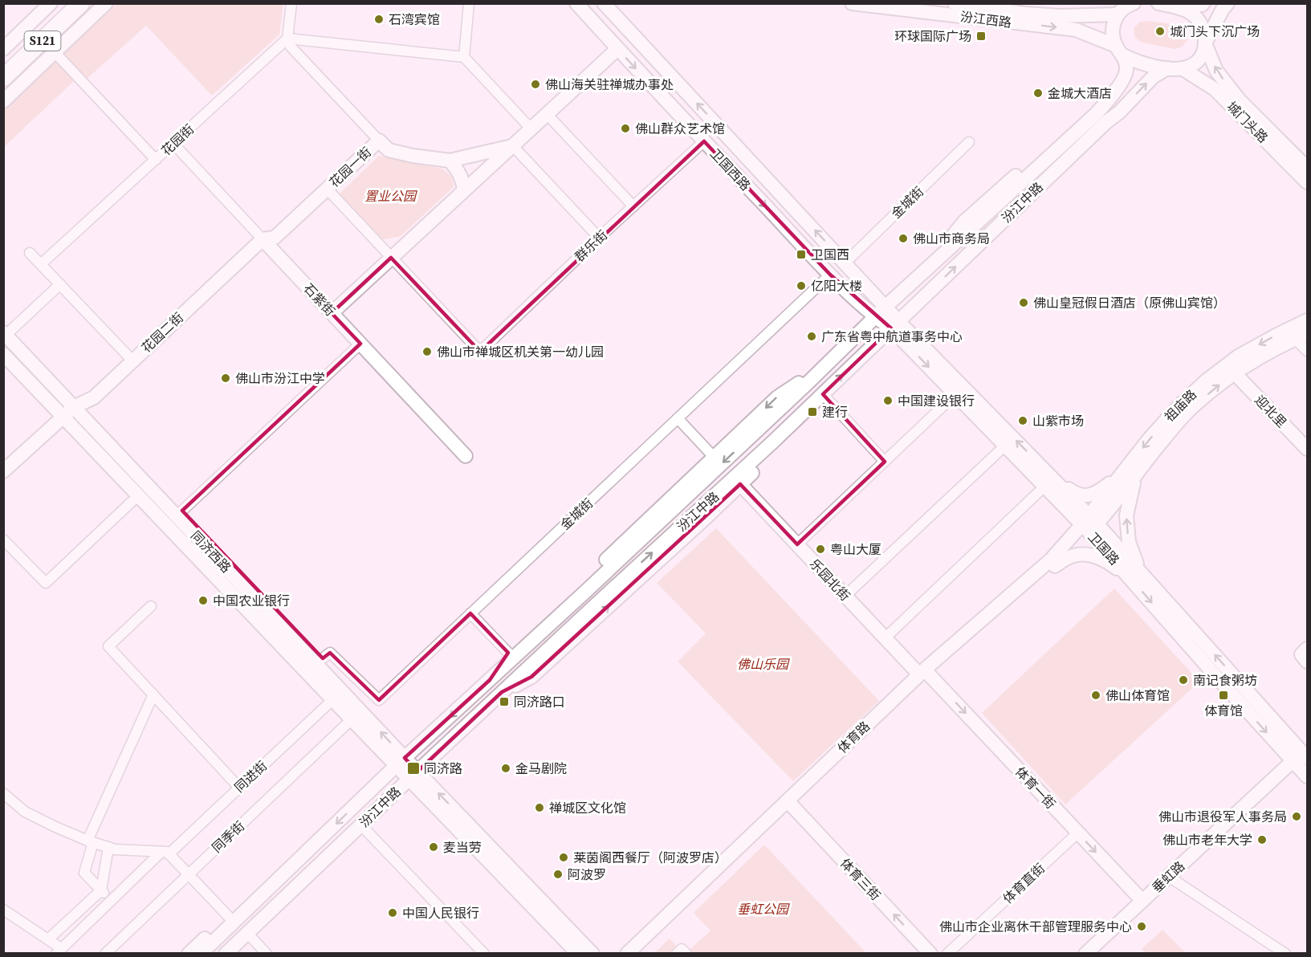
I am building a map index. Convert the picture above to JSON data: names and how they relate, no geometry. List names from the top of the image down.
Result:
{
  "streets": {
    "highway": ["S121"],
    "main road": [
      "汾江西路",
      "城门头路",
      "花园一街",
      "卫国西路",
      "汾江中路",
      "石紫街",
      "花园二街",
      "祖庙路",
      "迎北里",
      "卫国路",
      "同济西路",
      "乐园北街",
      "体育路",
      "体育一街",
      "垂虹路",
      "体育三街"
    ],
    "street": [
      "花园街",
      "金城街",
      "群乐街",
      "同进街",
      "同季街",
      "体育直街"
    ]
  },
  "crossings": [
    ["汾江西路", "城门头路"],
    ["汾江西路", "汾江中路"],
    ["花园街", "石紫街"],
    ["花园一街", "石紫街"],
    ["花园一街", "花园二街"],
    ["卫国西路", "金城街"],
    ["卫国西路", "汾江中路"],
    ["卫国西路", "群乐街"],
    ["卫国西路", "卫国路"],
    ["汾江中路", "卫国路"],
    ["汾江中路", "同济西路"],
    ["石紫街", "花园二街"],
    ["花园二街", "同济西路"],
    ["祖庙路", "迎北里"],
    ["祖庙路", "卫国路"],
    ["祖庙路", "体育路"],
    ["卫国路", "体育路"],
    ["同济西路", "同进街"],
    ["同济西路", "同季街"],
    ["乐园北街", "体育路"],
    ["乐园北街", "体育一街"],
    ["体育路", "体育一街"],
    ["体育路", "体育三街"],
    ["体育一街", "垂虹路"],
    ["体育一街", "体育直街"]
  ],
  "one_way": ["体育一街", "体育三街"],
  "parks": ["置业公园", "佛山乐园", "垂虹公园"],
  "places": {
    "other": [
      "石湾宾馆",
      "城门头下沉广场",
      "佛山海关驻禅城办事处",
      "金城大酒店",
      "佛山群众艺术馆",
      "佛山市商务局",
      "亿阳大楼",
      "佛山皇冠假日酒店（原佛山宾馆）",
      "广东省粤中航道事务中心",
      "佛山市禅城区机关第一幼儿园",
      "佛山市汾江中学",
      "中国建设银行",
      "山紫市场",
      "粤山大厦",
      "中国农业银行",
      "南记食粥坊",
      "佛山体育馆",
      "金马剧院",
      "禅城区文化馆",
      "佛山市退役军人事务局",
      "佛山市老年大学",
      "麦当劳",
      "莱茵阁西餐厅（阿波罗店）",
      "阿波罗",
      "中国人民银行",
      "佛山市企业离休干部管理服务中心"
    ],
    "transit": [
      "环球国际广场",
      "卫国西",
      "建行",
      "体育馆",
      "同济路口",
      "同济路"
    ]
  }
}
